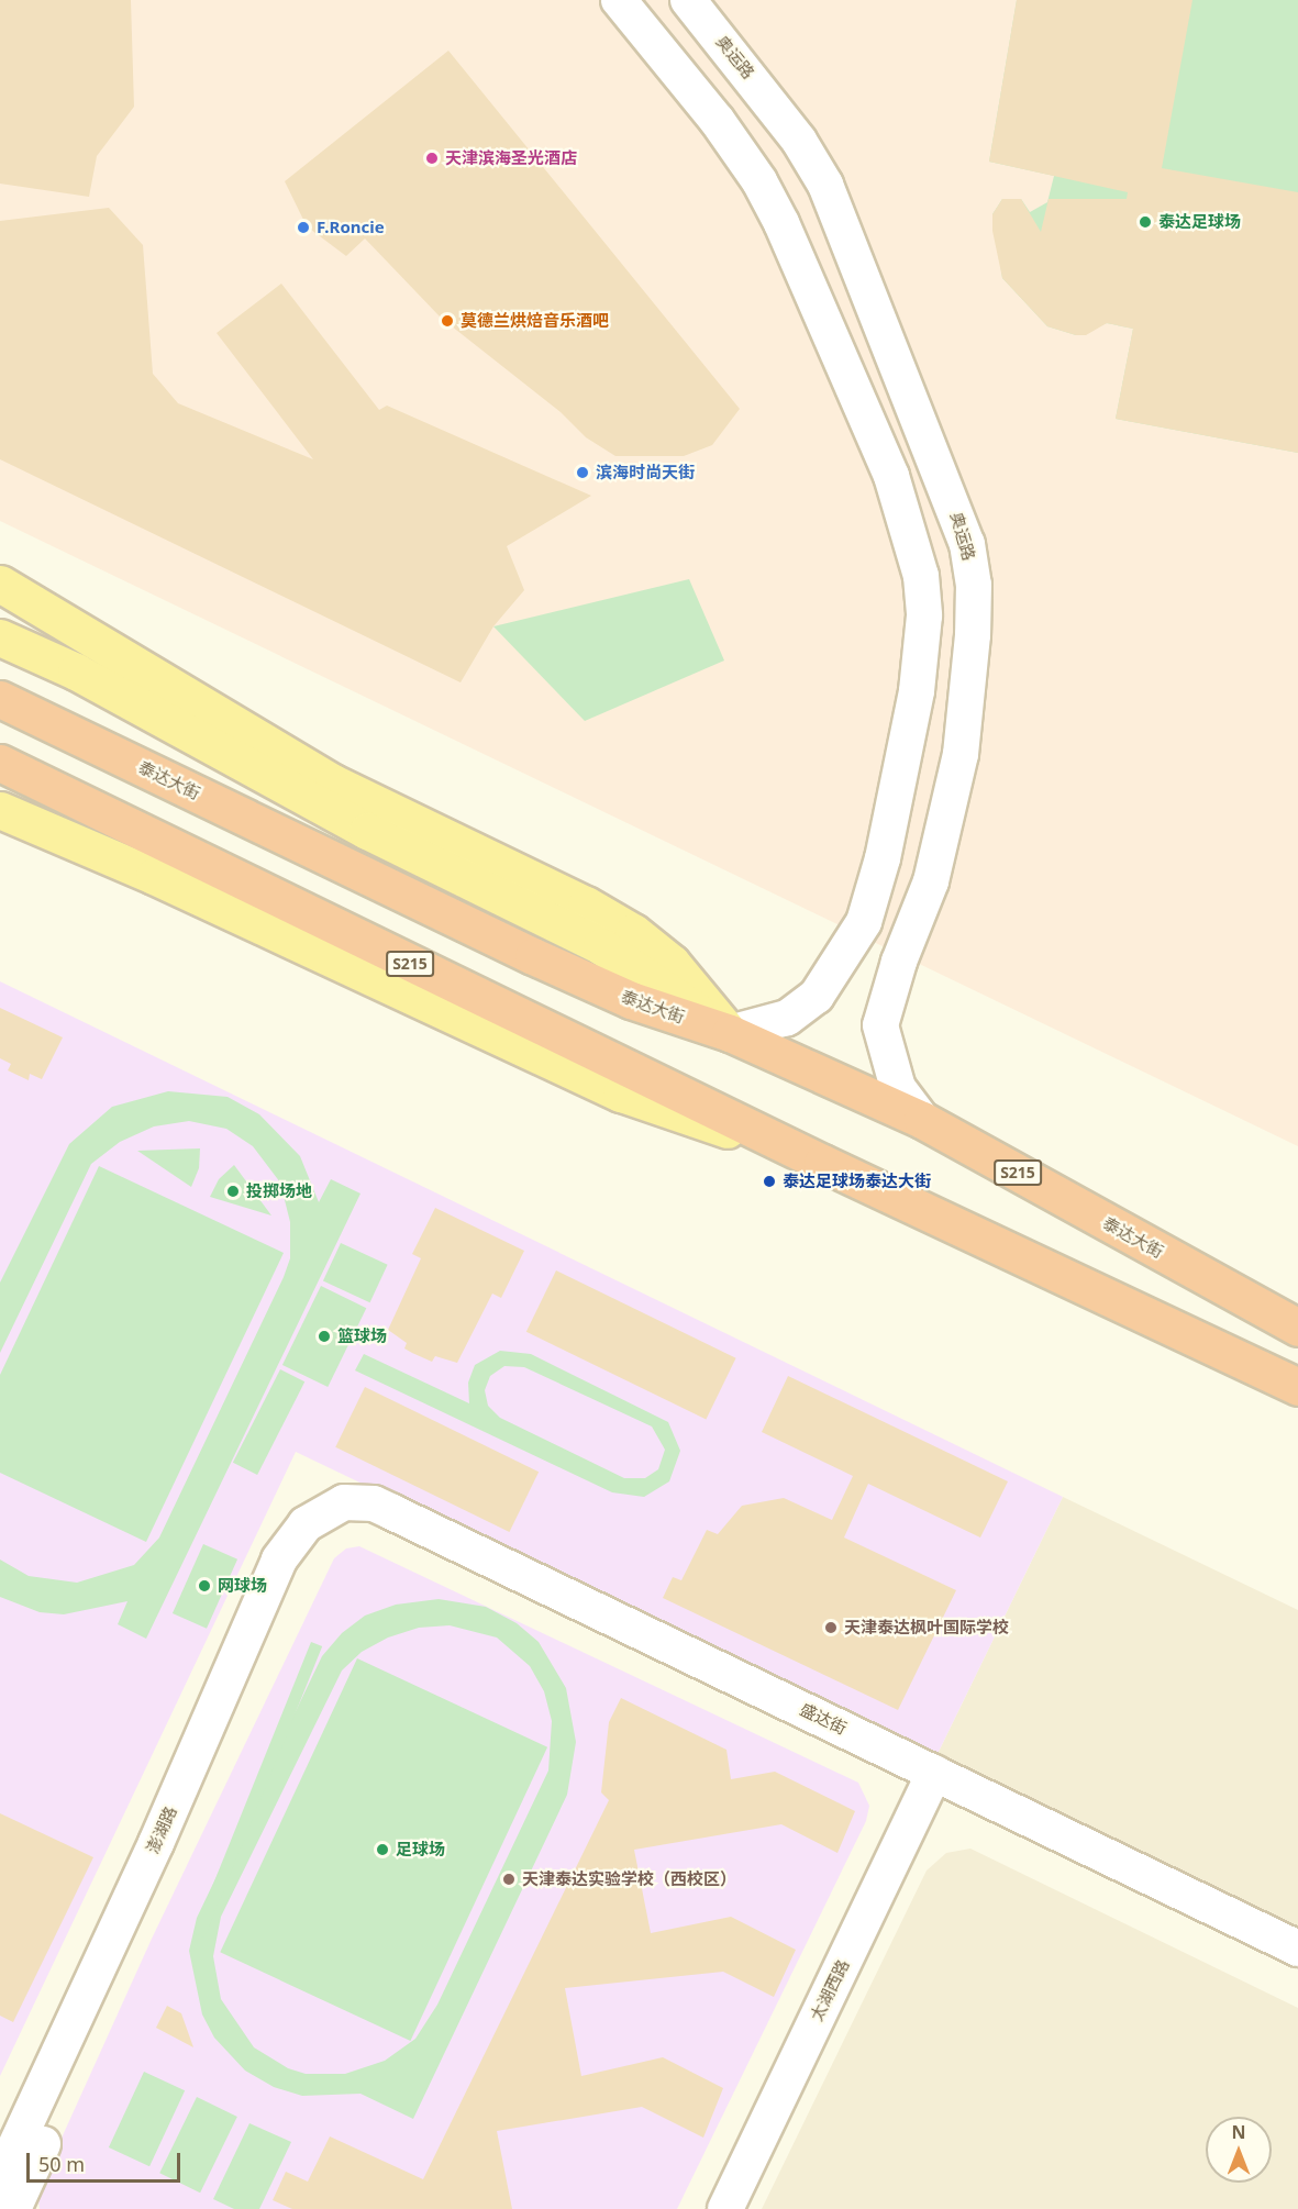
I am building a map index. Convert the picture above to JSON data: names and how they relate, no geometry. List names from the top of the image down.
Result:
{
  "streets": {
    "highway": ["泰达大街", "S215"],
    "street": [
      "奥运路",
      "盛达街",
      "澎湖路",
      "太湖西路"
    ]
  },
  "crossings": [
    ["奥运路", "泰达大街"],
    ["盛达街", "澎湖路"],
    ["盛达街", "太湖西路"]
  ],
  "places": [
    "天津滨海圣光酒店",
    "泰达足球场",
    "F.Roncie",
    "莫德兰烘焙音乐酒吧",
    "滨海时尚天街",
    "泰达足球场泰达大街",
    "投掷场地",
    "篮球场",
    "网球场",
    "天津泰达枫叶国际学校",
    "足球场",
    "天津泰达实验学校（西校区）"
  ],
  "scale_bar": "50 m",
  "north": "top"
}
